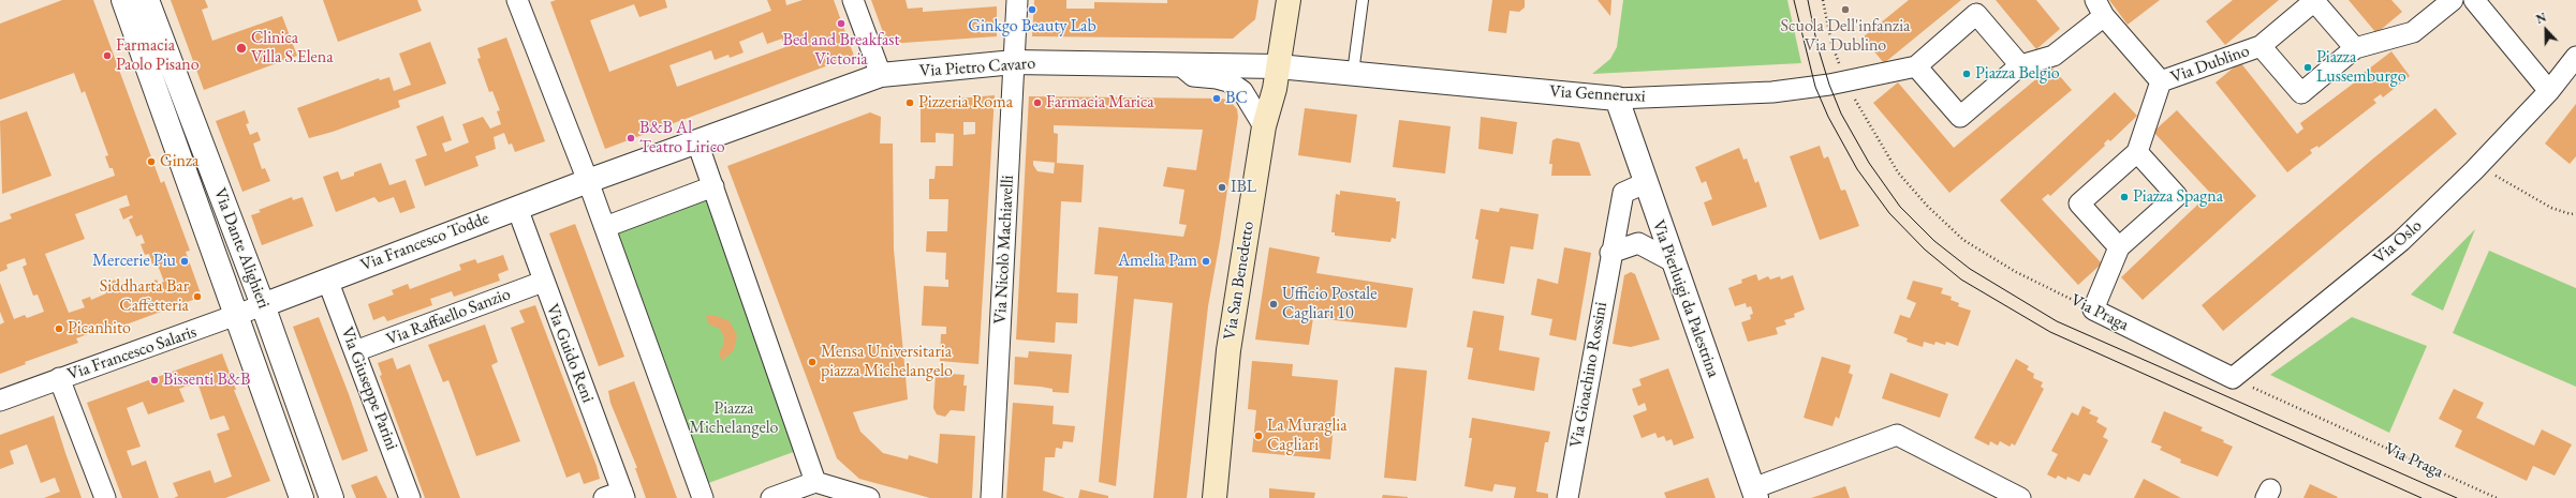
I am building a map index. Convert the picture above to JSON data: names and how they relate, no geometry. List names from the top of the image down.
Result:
{
  "streets": {
    "main road": ["Via San Benedetto"],
    "street": [
      "Via Dublino",
      "Via Pietro Cavaro",
      "Via Genneruxi",
      "Via Francesco Todde",
      "Via Oslo",
      "Via Dante Alighieri",
      "Via Nicolò Machiavelli",
      "Via Pierluigi da Palestrina",
      "Via Praga",
      "Via Raffaello Sanzio",
      "Via Francesco Salaris",
      "Via Guido Reni",
      "Via Gioachino Rossini",
      "Via Giuseppe Parini"
    ]
  },
  "crossings": [
    ["Via Pietro Cavaro", "Via Genneruxi"],
    ["Via Pietro Cavaro", "Via Francesco Todde"],
    ["Via Pietro Cavaro", "Via Nicolò Machiavelli"],
    ["Via Pietro Cavaro", "Via San Benedetto"],
    ["Via Genneruxi", "Via San Benedetto"],
    ["Via Genneruxi", "Via Pierluigi da Palestrina"],
    ["Via Genneruxi", "Via Praga"],
    ["Via Francesco Todde", "Via Dante Alighieri"],
    ["Via Francesco Todde", "Via Francesco Salaris"],
    ["Via Francesco Todde", "Via Guido Reni"],
    ["Via Francesco Todde", "Via Giuseppe Parini"],
    ["Via Oslo", "Via Praga"],
    ["Via Dante Alighieri", "Via Francesco Salaris"],
    ["Via Pierluigi da Palestrina", "Via Gioachino Rossini"],
    ["Via Raffaello Sanzio", "Via Guido Reni"],
    ["Via Raffaello Sanzio", "Via Giuseppe Parini"]
  ],
  "parks": ["Piazza Michelangelo"],
  "places": [
    "Ginkgo Beauty Lab",
    "Scuola Dell'infanzia Via Dublino",
    "Bed and Breakfast Victoria",
    "Clinica Villa S.Elena",
    "Farmacia Paolo Pisano",
    "Piazza Lussemburgo",
    "Piazza Belgio",
    "BC",
    "Pizzeria Roma",
    "Farmacia Marica",
    "B&B Al Teatro Lirico",
    "Ginza",
    "IBL",
    "Piazza Spagna",
    "Mercerie Piu",
    "Amelia Pam",
    "Siddharta Bar Caffetteria",
    "Ufficio Postale Cagliari 10",
    "Picanhito",
    "Mensa Universitaria piazza Michelangelo",
    "Bissenti B&B",
    "La Muraglia Cagliari"
  ],
  "north": "top"
}
